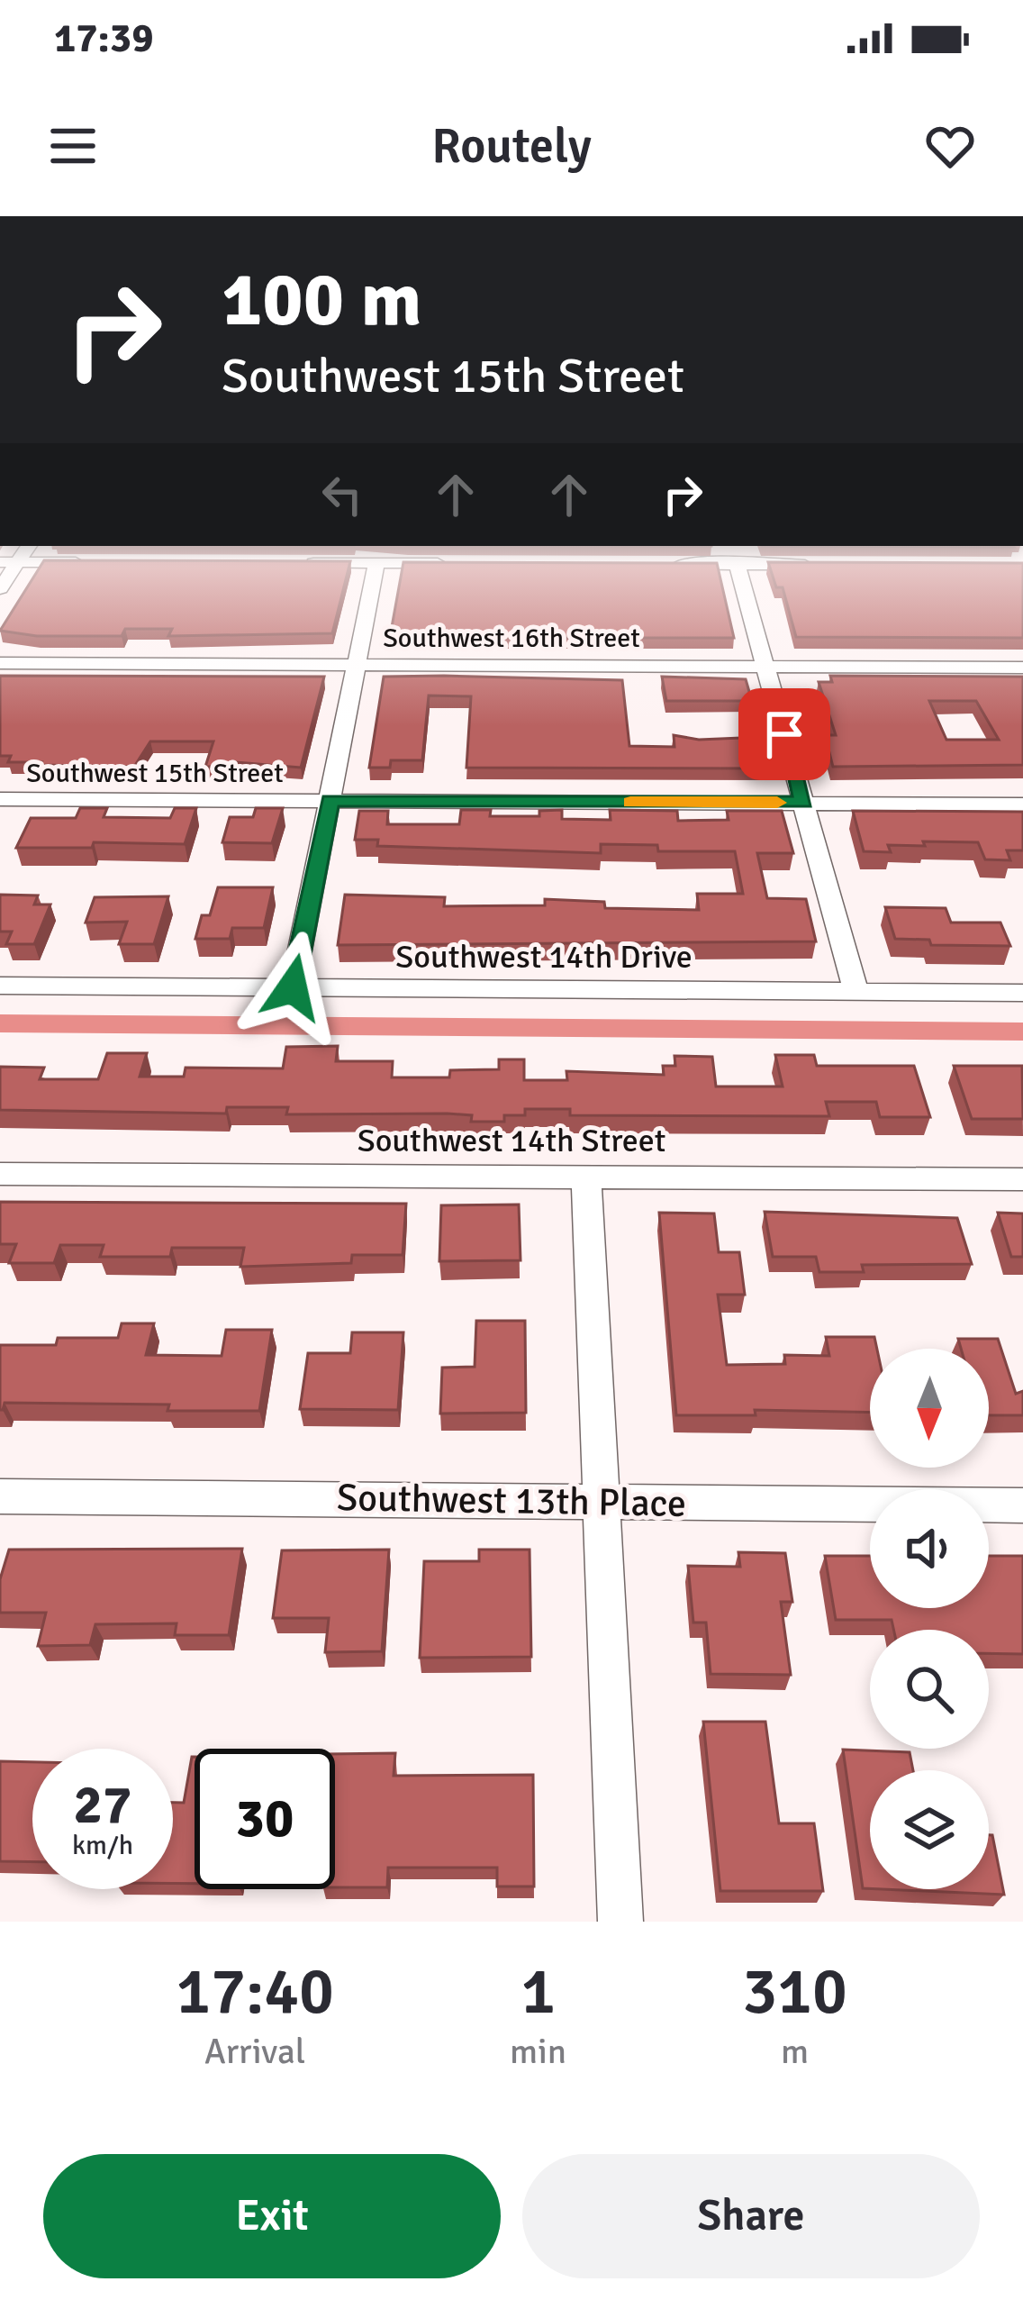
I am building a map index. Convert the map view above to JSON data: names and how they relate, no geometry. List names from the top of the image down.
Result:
{
  "streets": {
    "street": [
      "Southwest 16th Street",
      "Southwest 15th Street",
      "Southwest 14th Drive",
      "Southwest 14th Street",
      "Southwest 13th Place"
    ]
  },
  "north": "bottom",
  "page": {
    "status": "17:39",
    "header": "Routely",
    "turn": ["100 m", "Southwest 15th Street"],
    "speed": "27 km/h",
    "limit": "30",
    "eta": [
      "17:40",
      "Arrival",
      "1",
      "min",
      "310",
      "m"
    ],
    "buttons": ["Exit", "Share"]
  }
}
